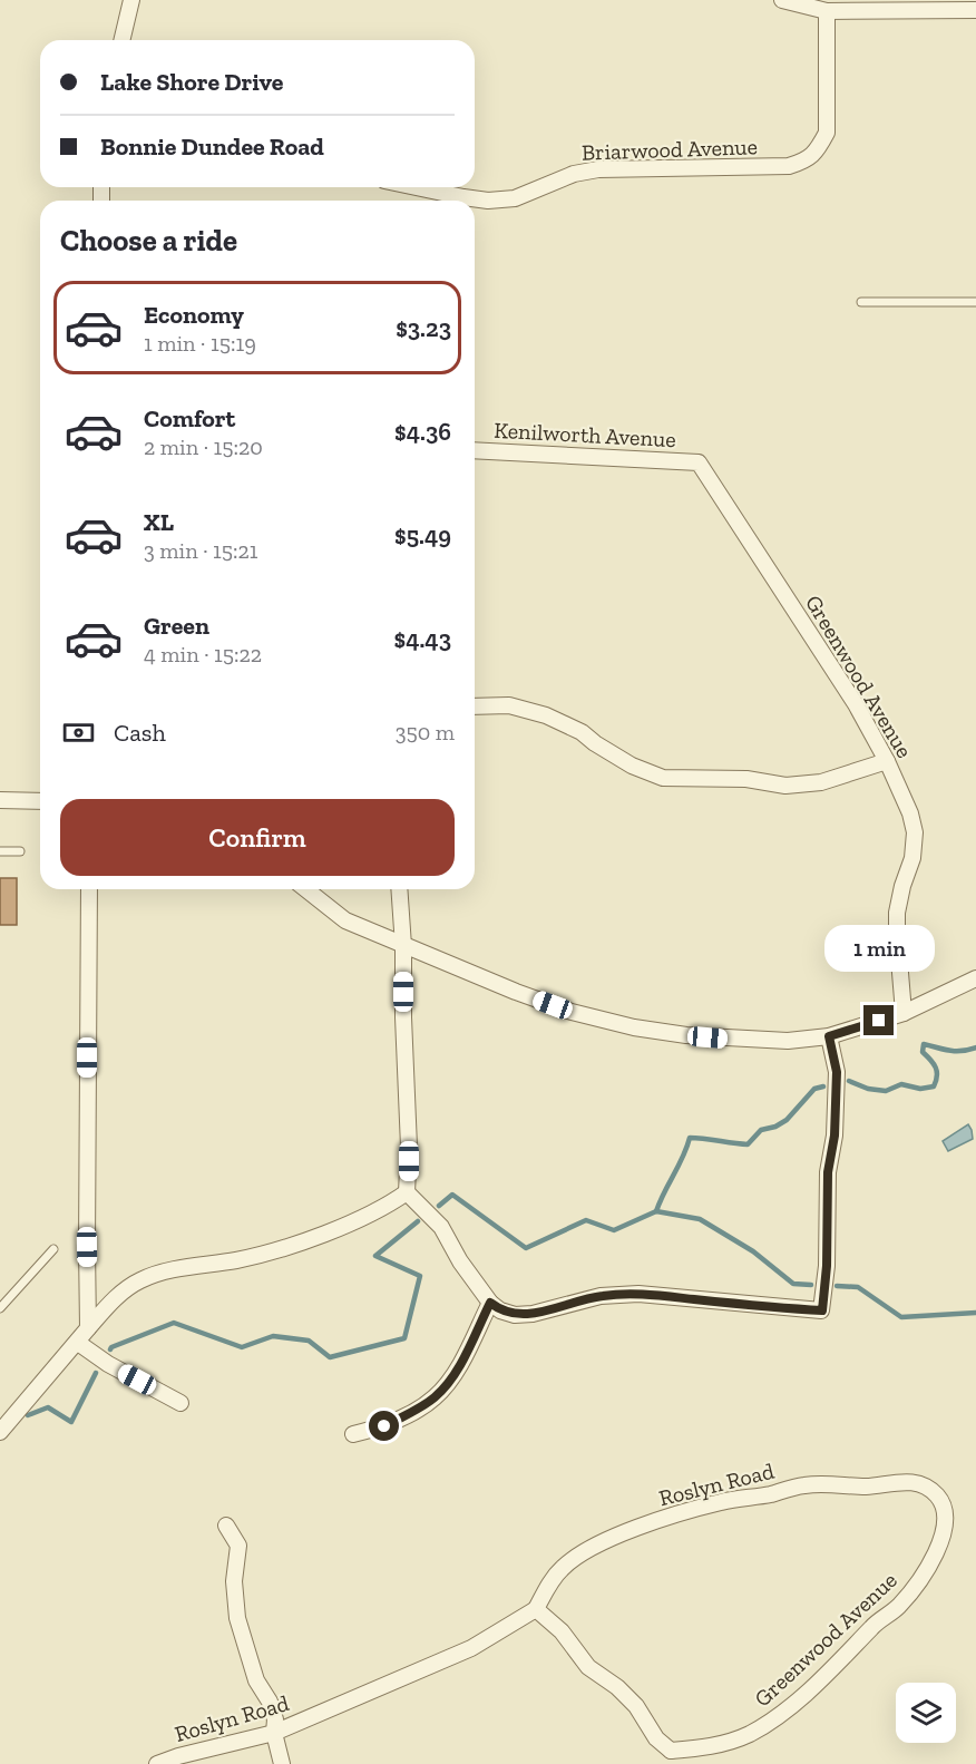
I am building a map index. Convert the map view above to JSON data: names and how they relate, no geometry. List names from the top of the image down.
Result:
{
  "streets": {
    "street": [
      "Briarwood Avenue",
      "Kenilworth Avenue",
      "Greenwood Avenue",
      "Roslyn Road"
    ]
  },
  "crossings": [
    ["Kenilworth Avenue", "Greenwood Avenue"],
    ["Greenwood Avenue", "Roslyn Road"]
  ],
  "page": {
    "banner": ["Lake Shore Drive", "Bonnie Dundee Road"],
    "heading": "Choose a ride",
    "list": [
      {
        "name": "Economy",
        "note": "1 min · 15:19",
        "value": "$3.23"
      },
      {
        "name": "Comfort",
        "note": "2 min · 15:20",
        "value": "$4.36"
      },
      {
        "name": "XL",
        "note": "3 min · 15:21",
        "value": "$5.49"
      },
      {
        "name": "Green",
        "note": "4 min · 15:22",
        "value": "$4.43"
      }
    ],
    "pay": ["Cash", "350 m"],
    "buttons": "Confirm",
    "bubble": "1 min"
  }
}
